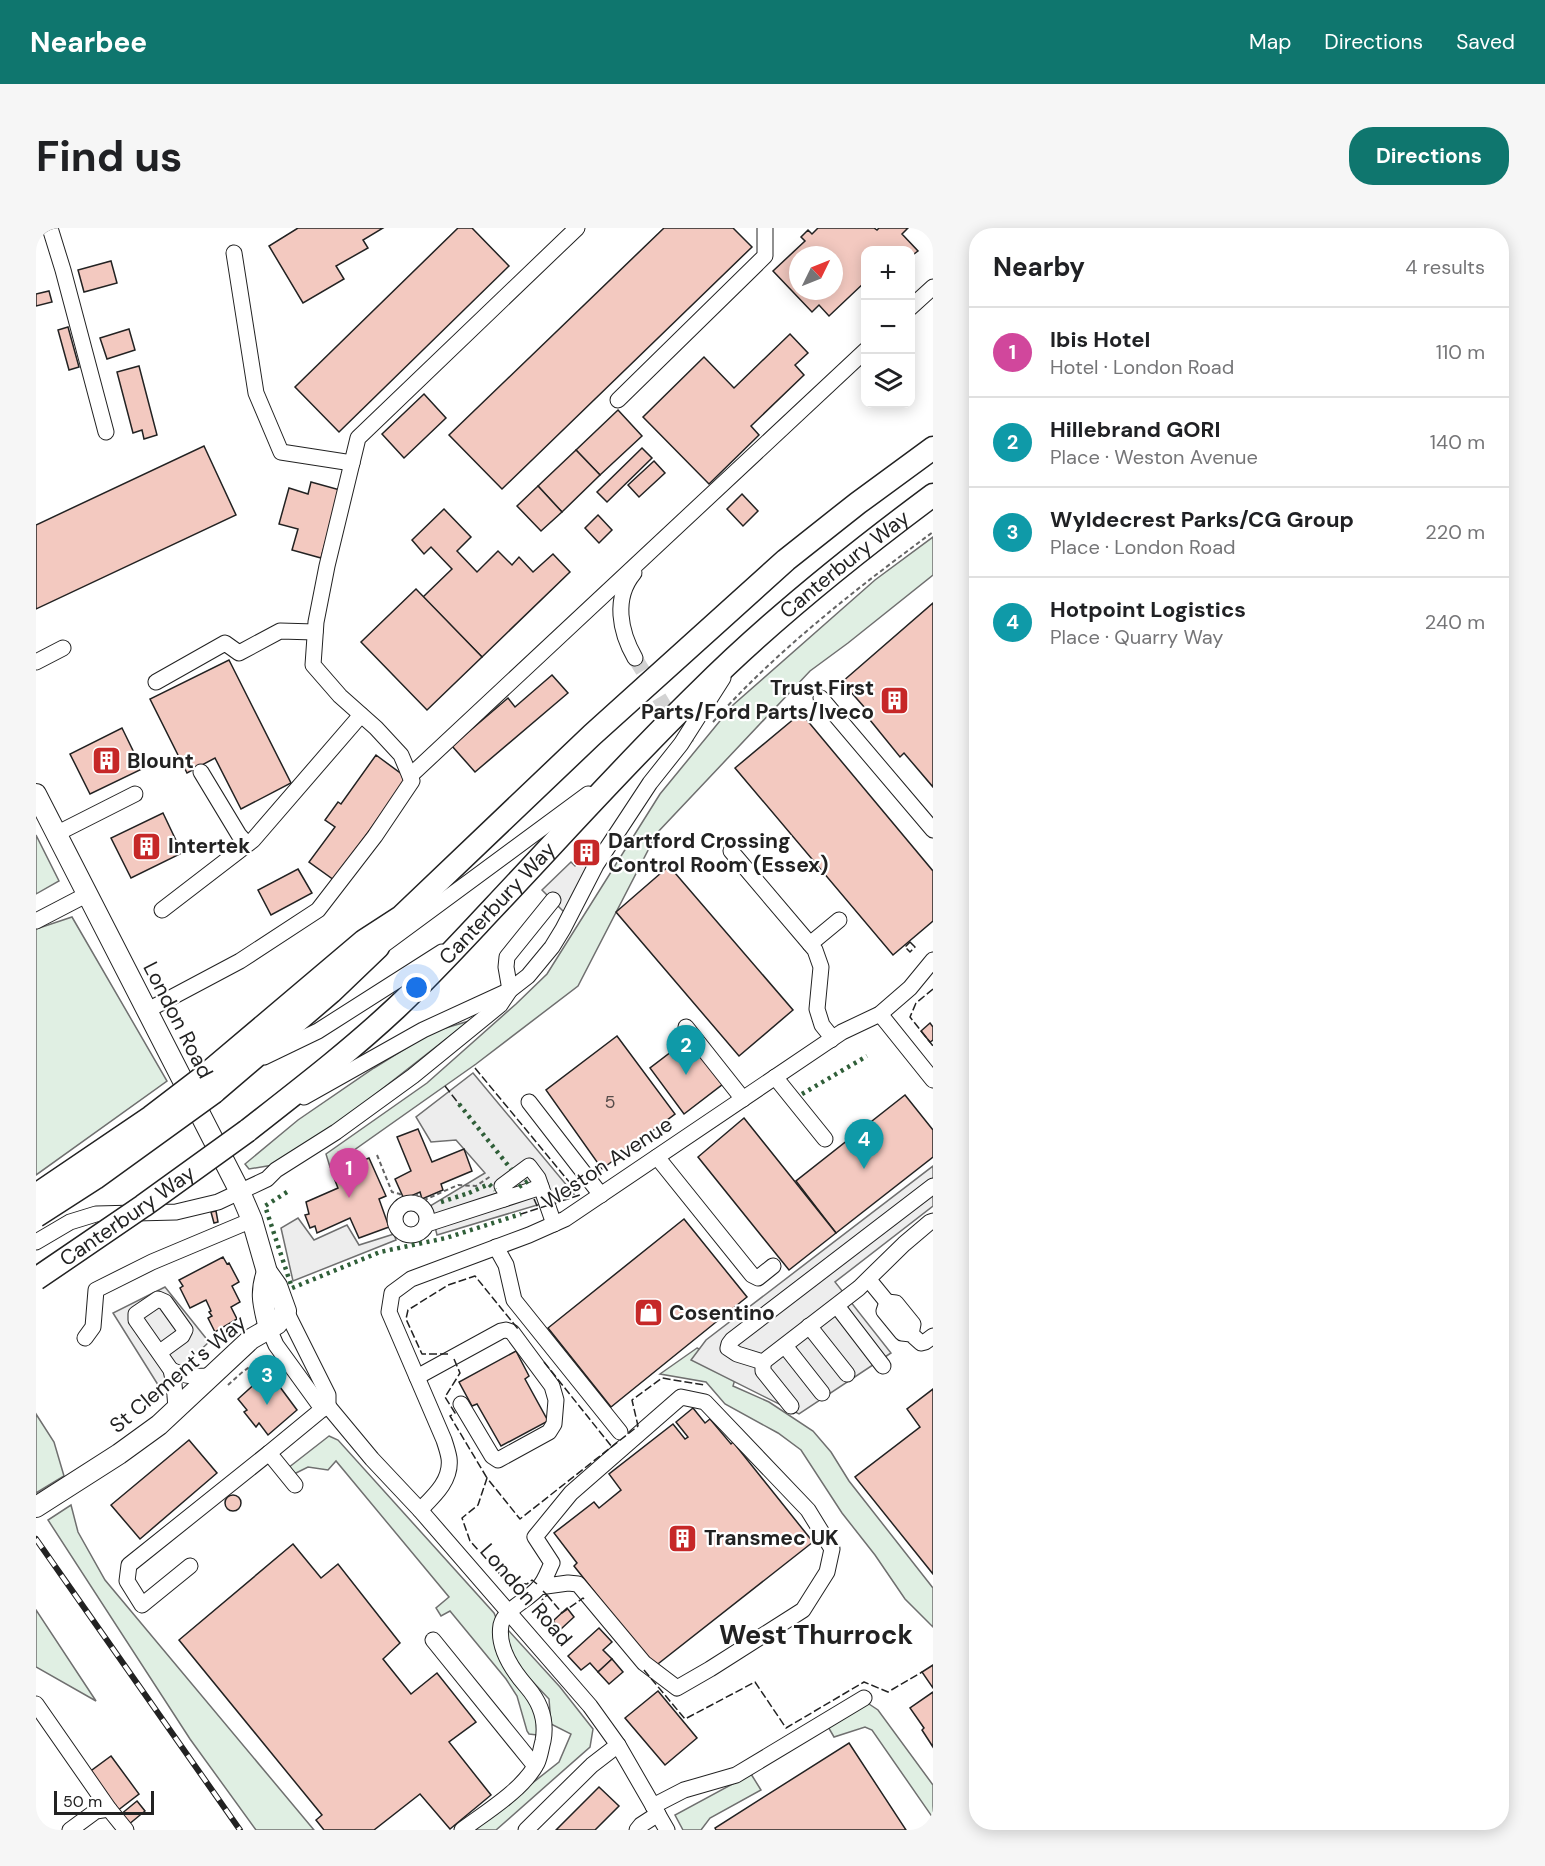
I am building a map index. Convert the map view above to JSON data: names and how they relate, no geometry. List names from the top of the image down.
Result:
{
  "streets": {
    "highway": ["Canterbury Way"],
    "main road": ["London Road", "St Clement's Way"],
    "street": ["Weston Avenue"]
  },
  "crossings": [
    ["London Road", "Weston Avenue"],
    ["London Road", "St Clement's Way"]
  ],
  "districts": ["West Thurrock"],
  "places": {
    "building": [
      "Trust First Parts/Ford Parts/Iveco",
      "Blount",
      "Intertek",
      "Dartford Crossing Control Room (Essex)",
      "Transmec UK"
    ],
    "shop": ["Cosentino"]
  },
  "house_numbers": ["5"],
  "scale_bar": "50 m",
  "north": "top right",
  "page": {
    "header": "Nearbee",
    "nav": ["Map", "Directions", "Saved"],
    "buttons": "Directions",
    "title": "Find us",
    "heading": ["Nearby", "4 results"],
    "map_buttons": ["+", "−"],
    "list": [
      {
        "mark": "1",
        "name": "Ibis Hotel",
        "note": "Hotel · London Road",
        "value": "110 m"
      },
      {
        "mark": "2",
        "name": "Hillebrand GORI",
        "note": "Place · Weston Avenue",
        "value": "140 m"
      },
      {
        "mark": "3",
        "name": "Wyldecrest Parks/CG Group",
        "note": "Place · London Road",
        "value": "220 m"
      },
      {
        "mark": "4",
        "name": "Hotpoint Logistics",
        "note": "Place · Quarry Way",
        "value": "240 m"
      }
    ],
    "pins": [
      "2",
      "4",
      "1",
      "3"
    ],
    "scale": "50 m"
  }
}
